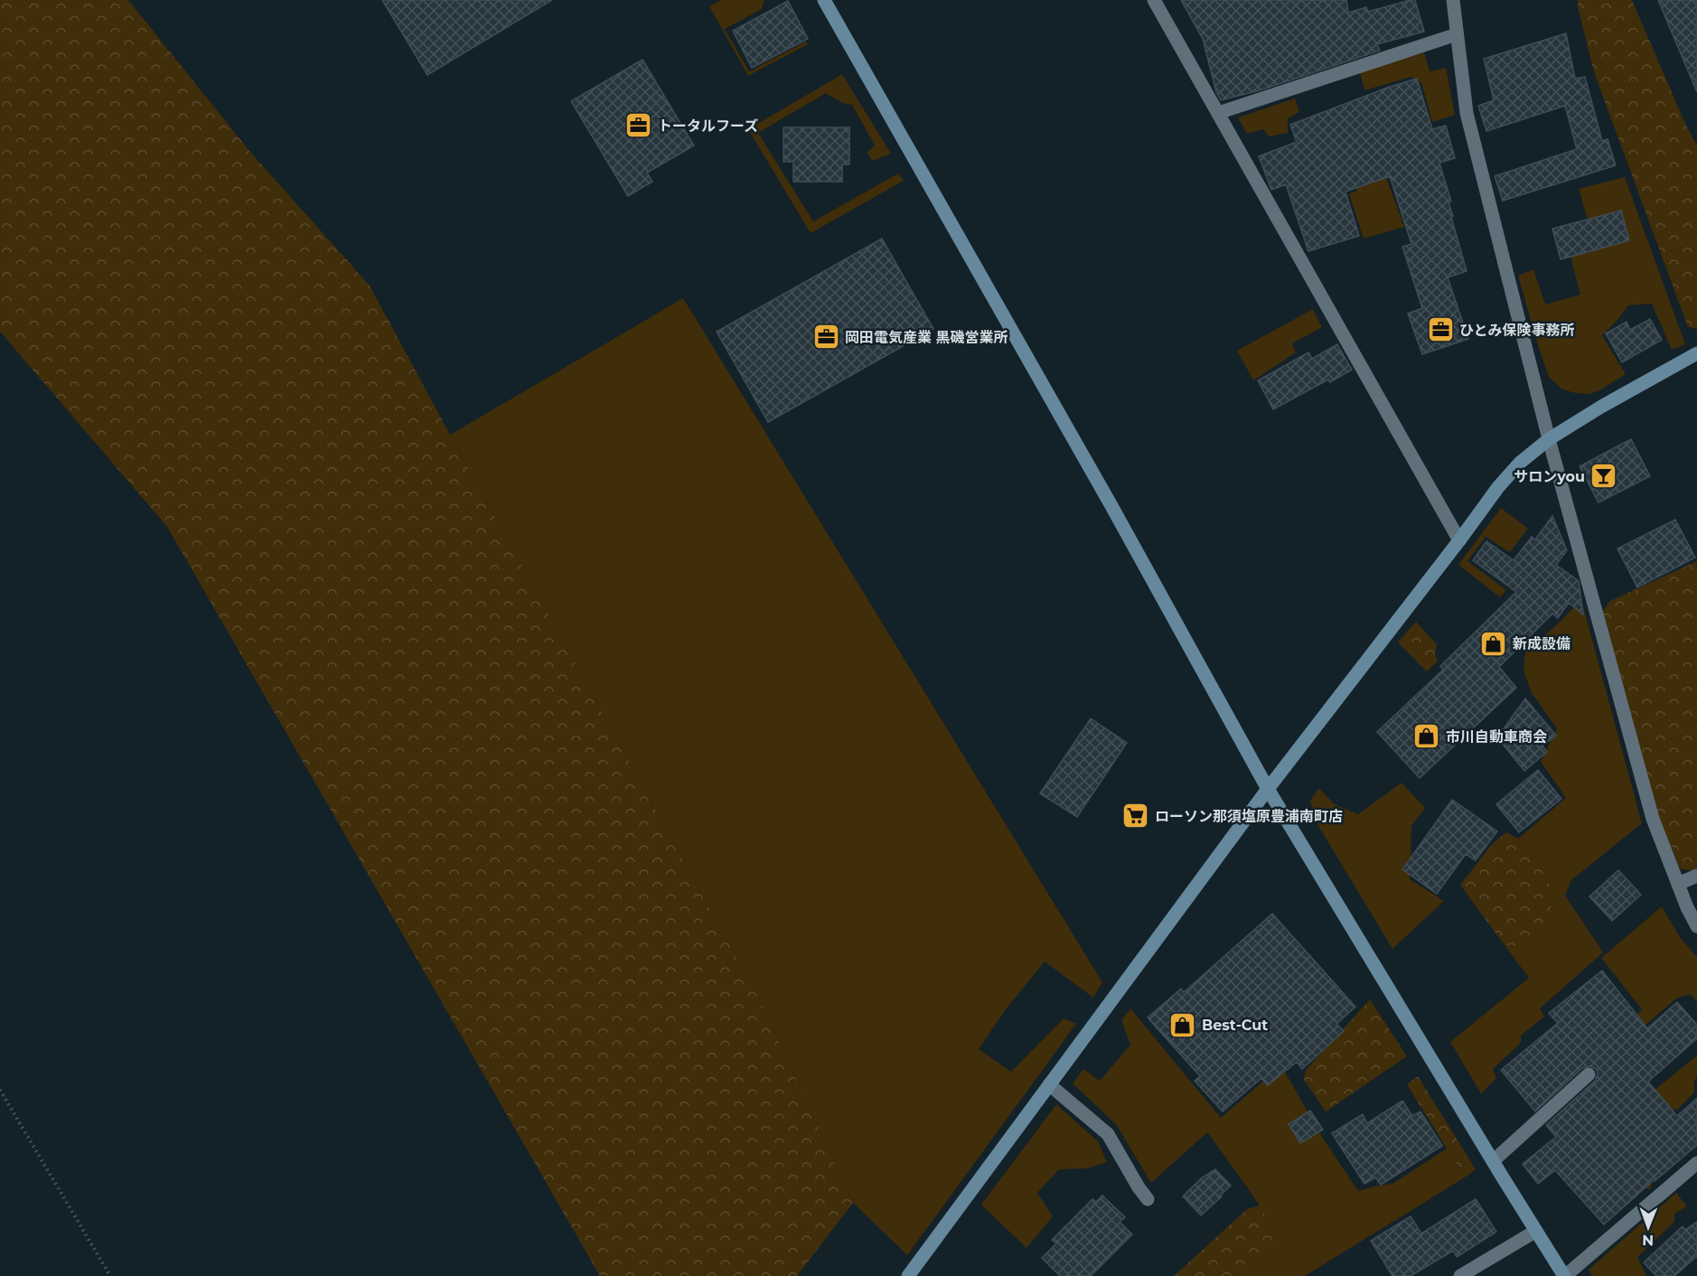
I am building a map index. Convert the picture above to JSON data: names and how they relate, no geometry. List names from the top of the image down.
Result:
{
  "places": {
    "office": ["トータルフーズ", "ひとみ保険事務所", "岡田電気産業 黒磯営業所"],
    "bar": ["サロンyou"],
    "shop": ["新成設備", "市川自動車商会", "Best-Cut"],
    "supermarket": ["ローソン那須塩原豊浦南町店"]
  },
  "north": "bottom"
}
